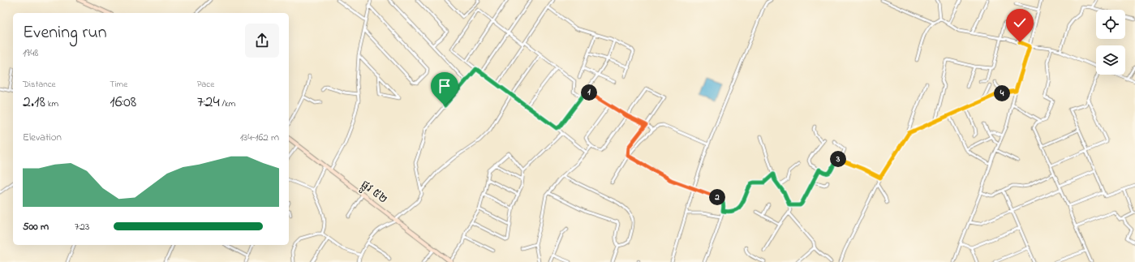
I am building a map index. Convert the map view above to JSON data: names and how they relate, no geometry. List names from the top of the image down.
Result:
{
  "streets": {
    "street": ["ផ្លូវ ៥២"]
  },
  "page": {
    "heading": ["Evening run", "19:48"],
    "stats": [
      ["Distance", "2.18 km"],
      ["Time", "16:08"],
      ["Pace", "7:24 /km"]
    ],
    "pins": [
      "1",
      "4",
      "3",
      "2"
    ],
    "chart": ["Elevation", "134–162 m"],
    "list": [
      {
        "name": "500 m",
        "note": "7:23"
      }
    ]
  }
}
